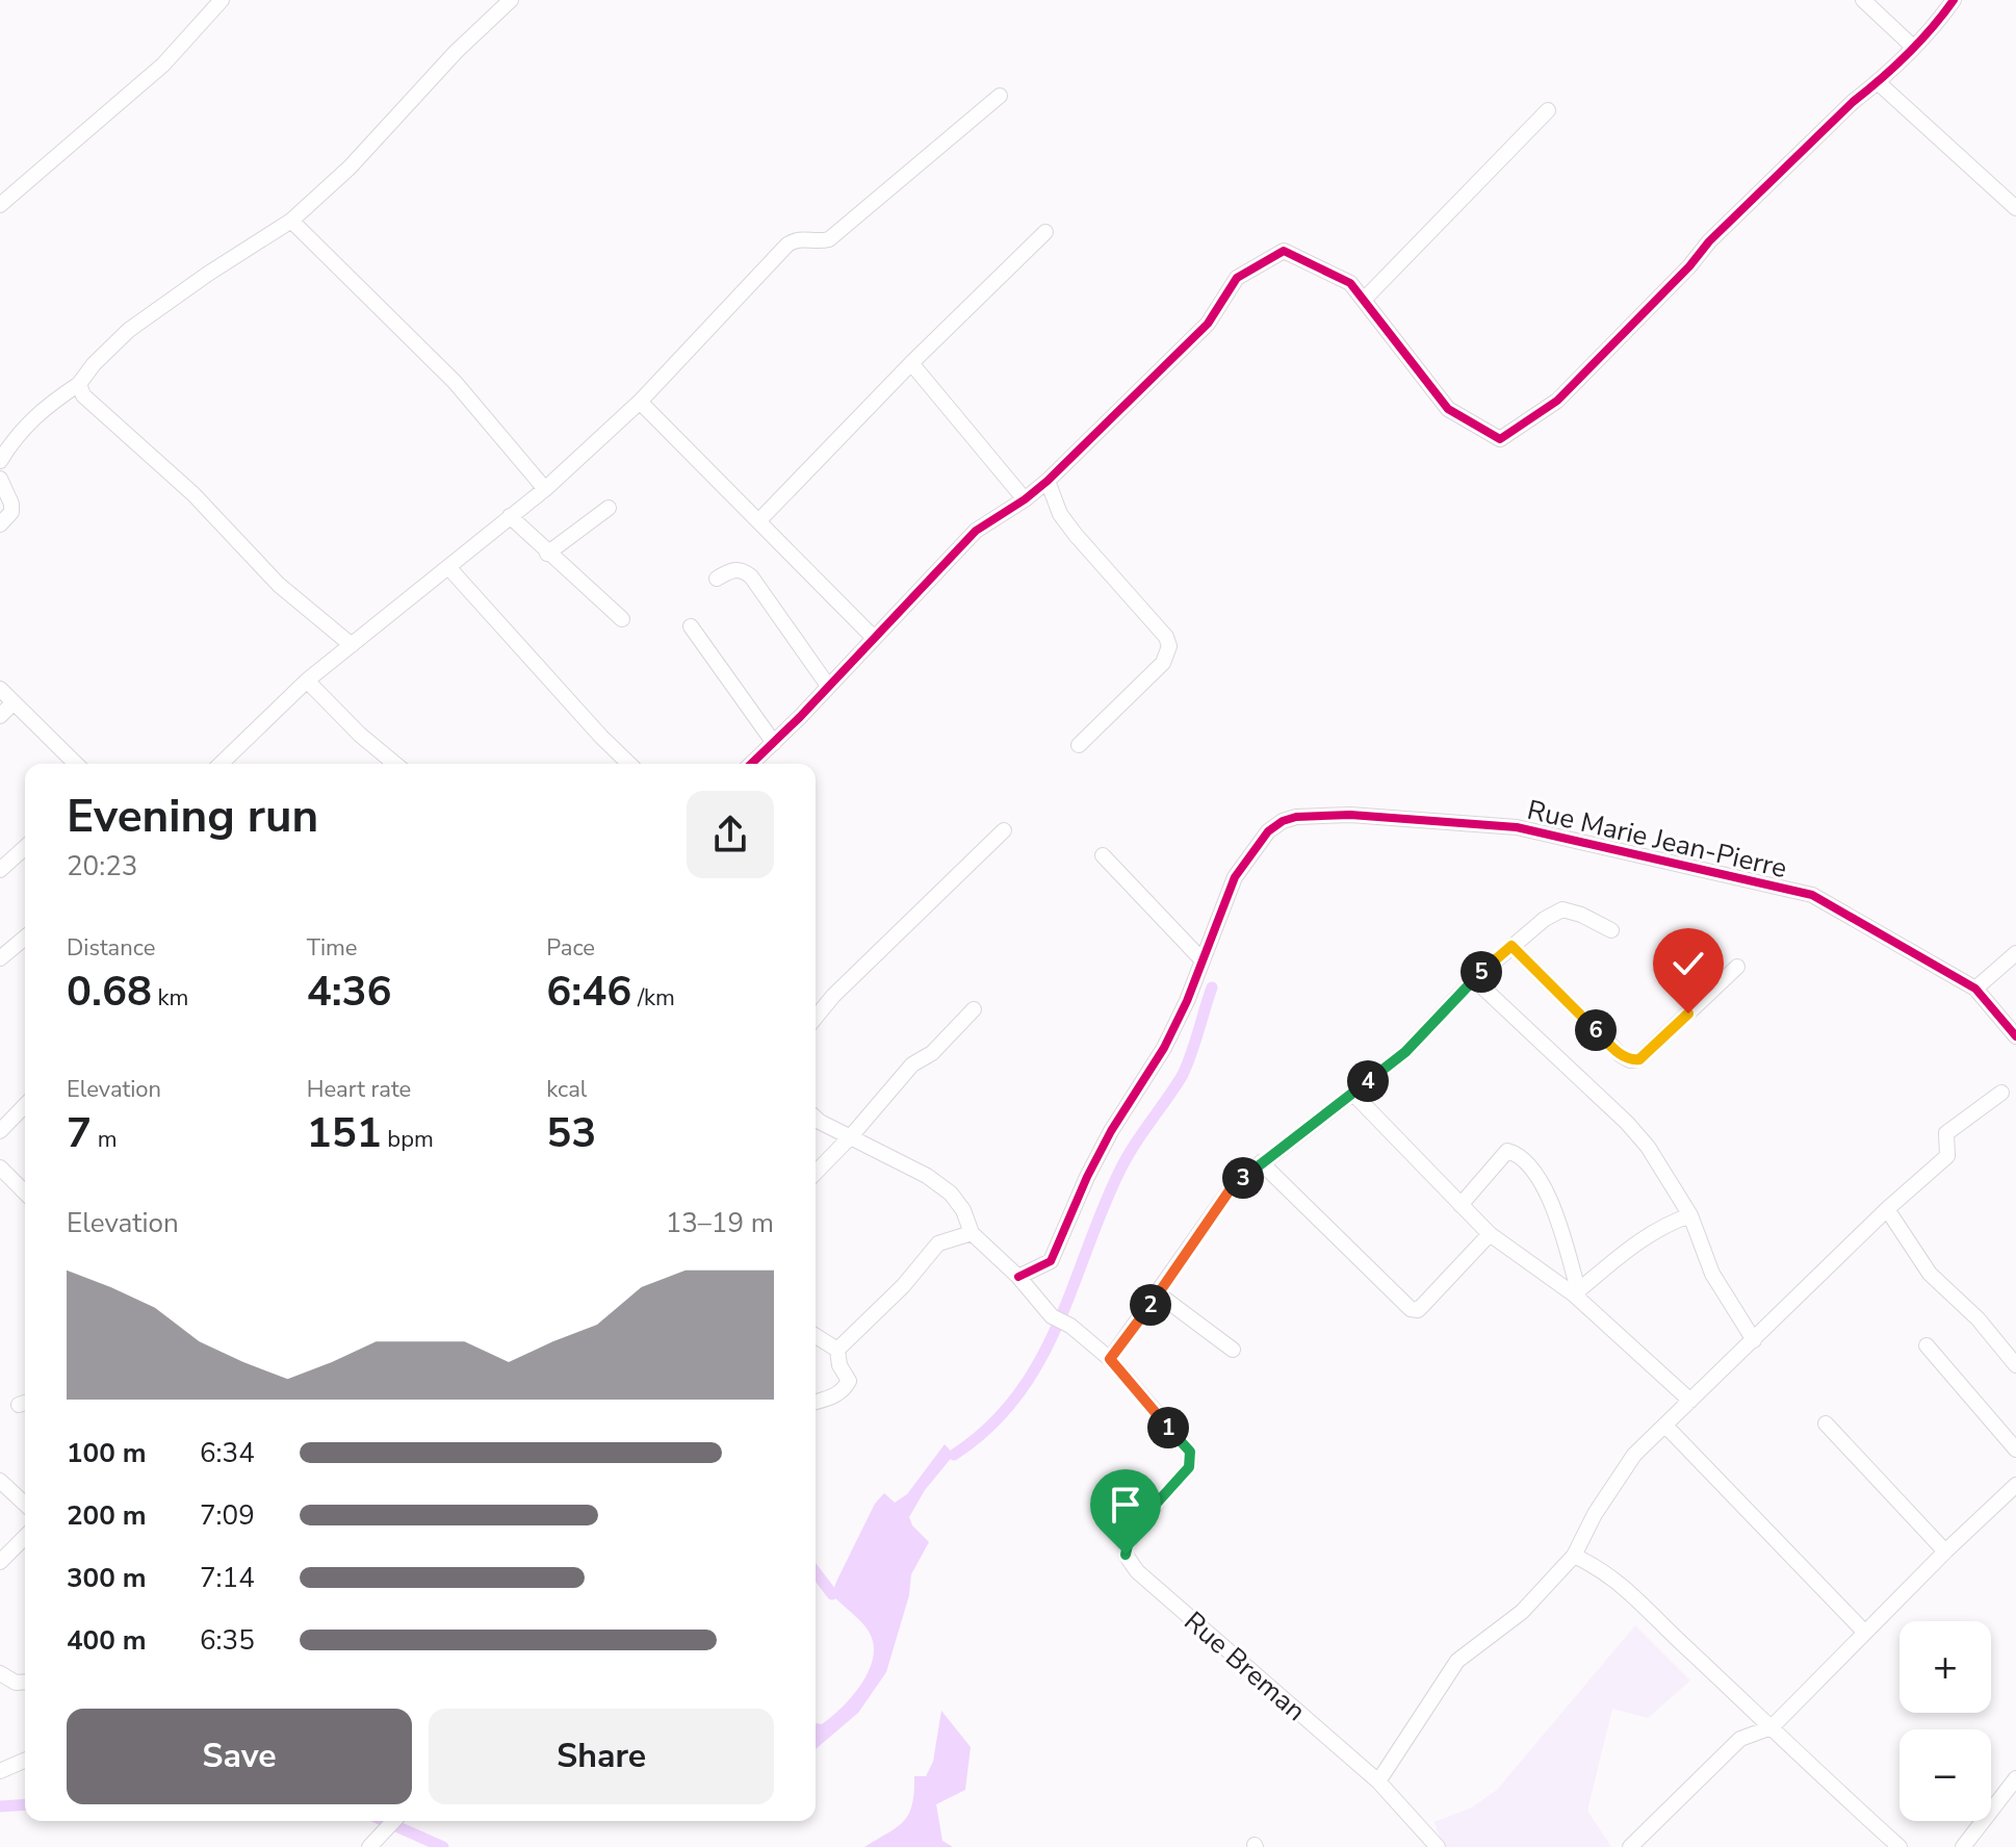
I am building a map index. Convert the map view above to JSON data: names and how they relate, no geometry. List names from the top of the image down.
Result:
{
  "streets": {
    "street": ["Rue Marie Jean-Pierre", "Rue Breman"]
  },
  "crossings": [
    ["Rue Marie Jean-Pierre", "Rue Breman"]
  ],
  "page": {
    "heading": ["Evening run", "20:23"],
    "stats": [
      ["Distance", "0.68 km"],
      ["Time", "4:36"],
      ["Pace", "6:46 /km"],
      ["Elevation", "7 m"],
      ["Heart rate", "151 bpm"],
      ["kcal", "53"]
    ],
    "pins": [
      "5",
      "6",
      "4",
      "3",
      "2",
      "1"
    ],
    "chart": ["Elevation", "13–19 m"],
    "list": [
      {
        "name": "100 m",
        "note": "6:34"
      },
      {
        "name": "200 m",
        "note": "7:09"
      },
      {
        "name": "300 m",
        "note": "7:14"
      },
      {
        "name": "400 m",
        "note": "6:35"
      }
    ],
    "map_buttons": ["+", "−"],
    "buttons": ["Save", "Share"]
  }
}
